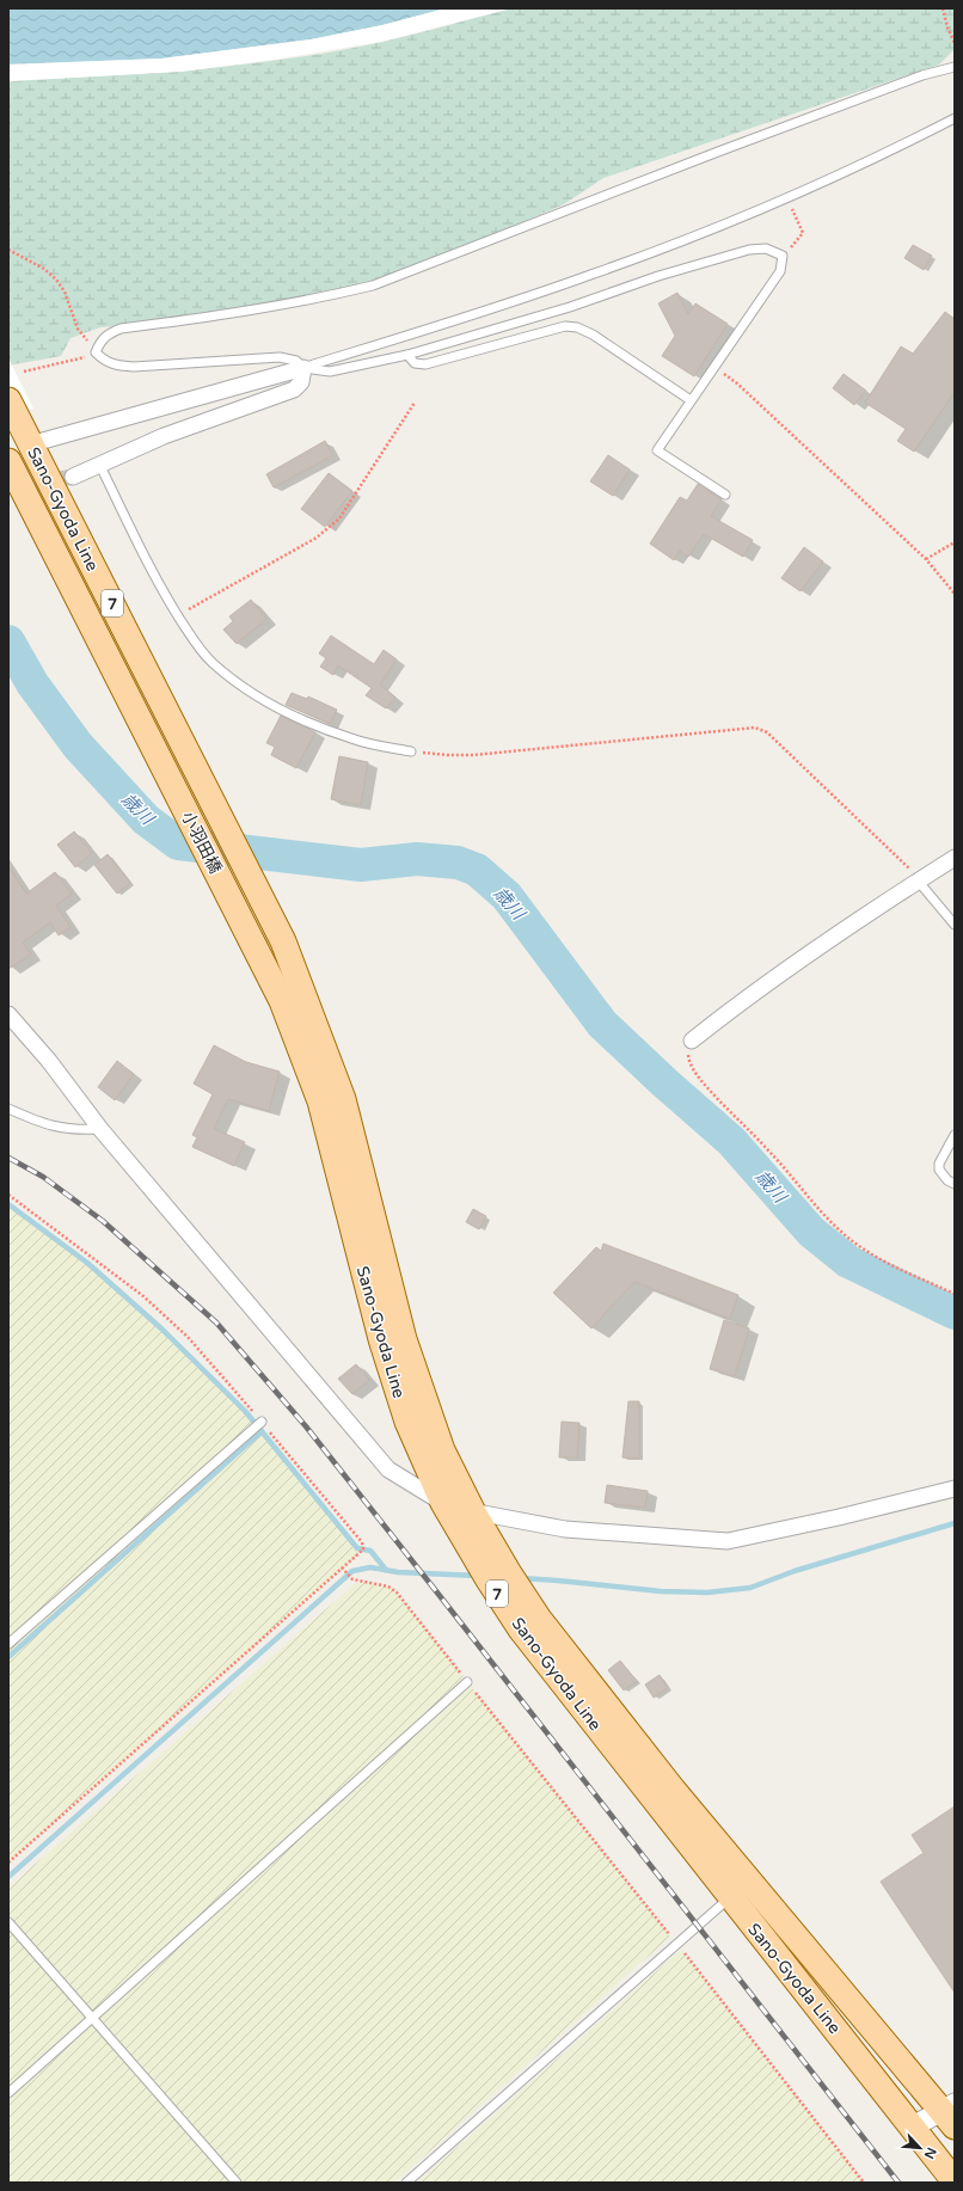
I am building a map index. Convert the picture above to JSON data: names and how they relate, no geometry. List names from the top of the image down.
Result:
{
  "streets": {
    "main road": ["Sano-Gyoda Line", "7", "小羽田橋"]
  },
  "crossings": [
    ["Sano-Gyoda Line", "小羽田橋"]
  ],
  "water": ["歳川"],
  "north": "bottom right"
}
